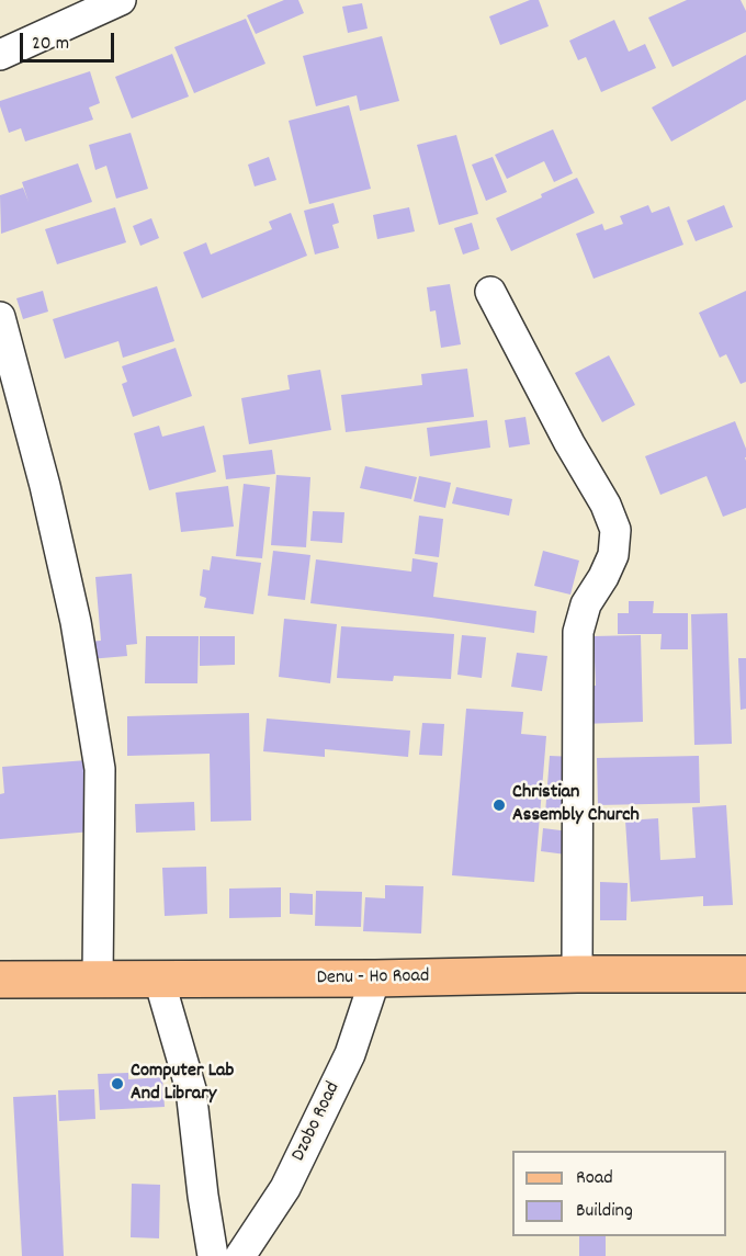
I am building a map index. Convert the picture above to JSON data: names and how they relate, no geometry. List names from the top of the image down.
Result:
{
  "streets": {
    "main road": ["Denu - Ho Road"],
    "street": ["Dzobo Road"]
  },
  "crossings": [
    ["Denu - Ho Road", "Dzobo Road"]
  ],
  "places": ["Christian Assembly Church", "Computer Lab And Library"],
  "legend": ["Road", "Building"],
  "scale_bar": "20 m"
}
